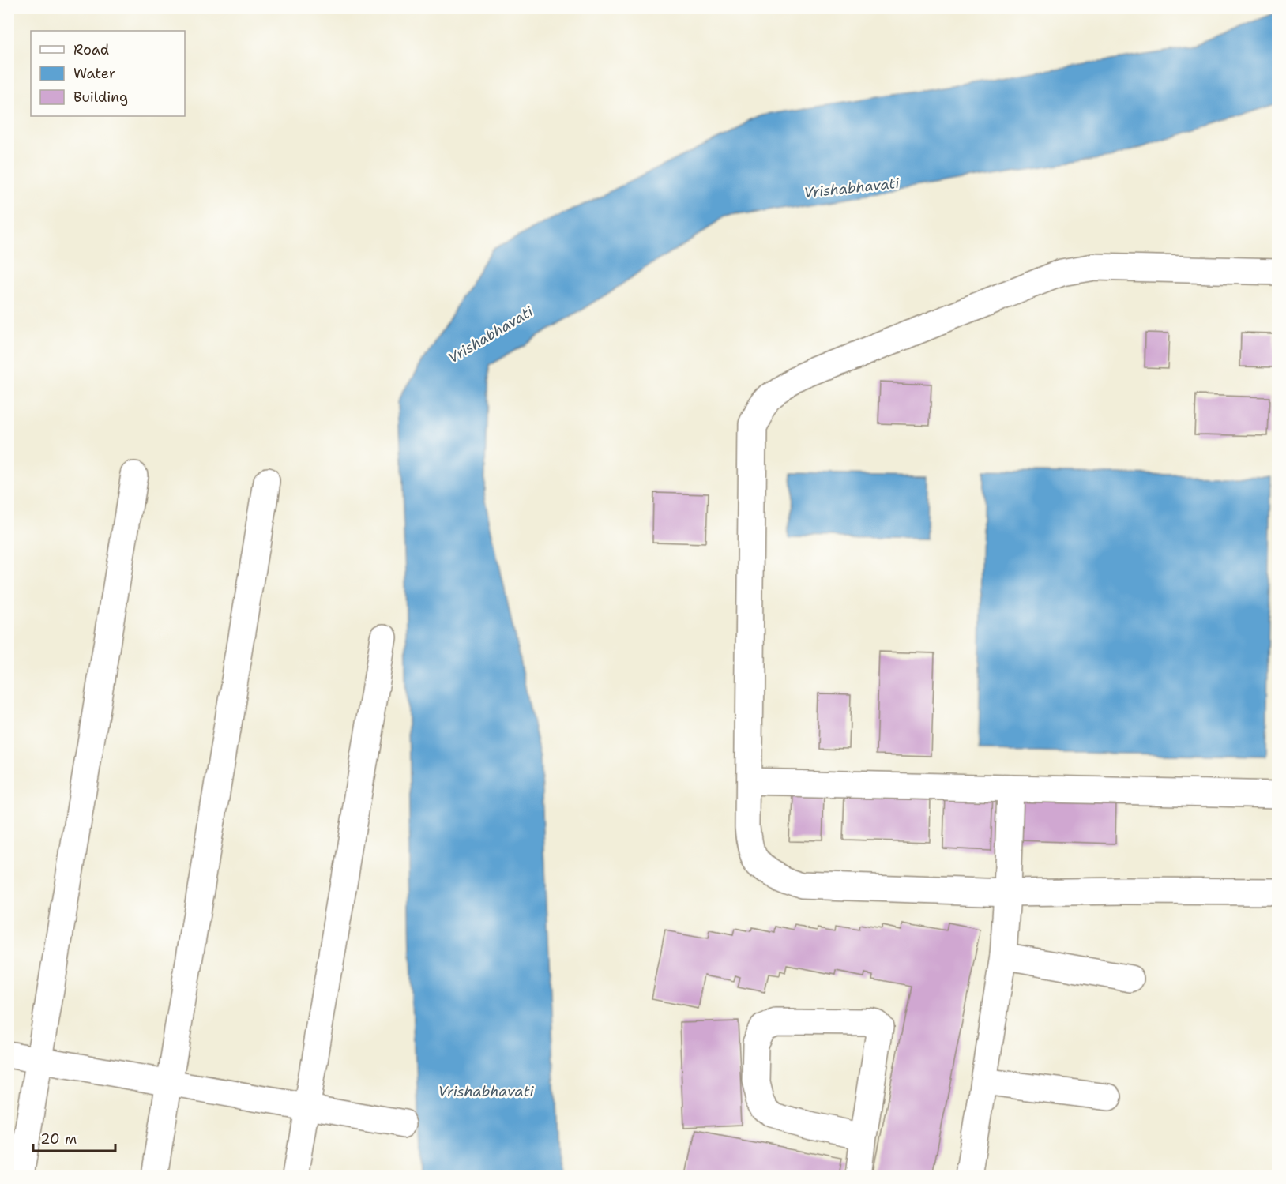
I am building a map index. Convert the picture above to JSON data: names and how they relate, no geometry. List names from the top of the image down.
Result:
{
  "water": ["Vrishabhavati"],
  "legend": ["Road", "Water", "Building"],
  "scale_bar": "20 m"
}
